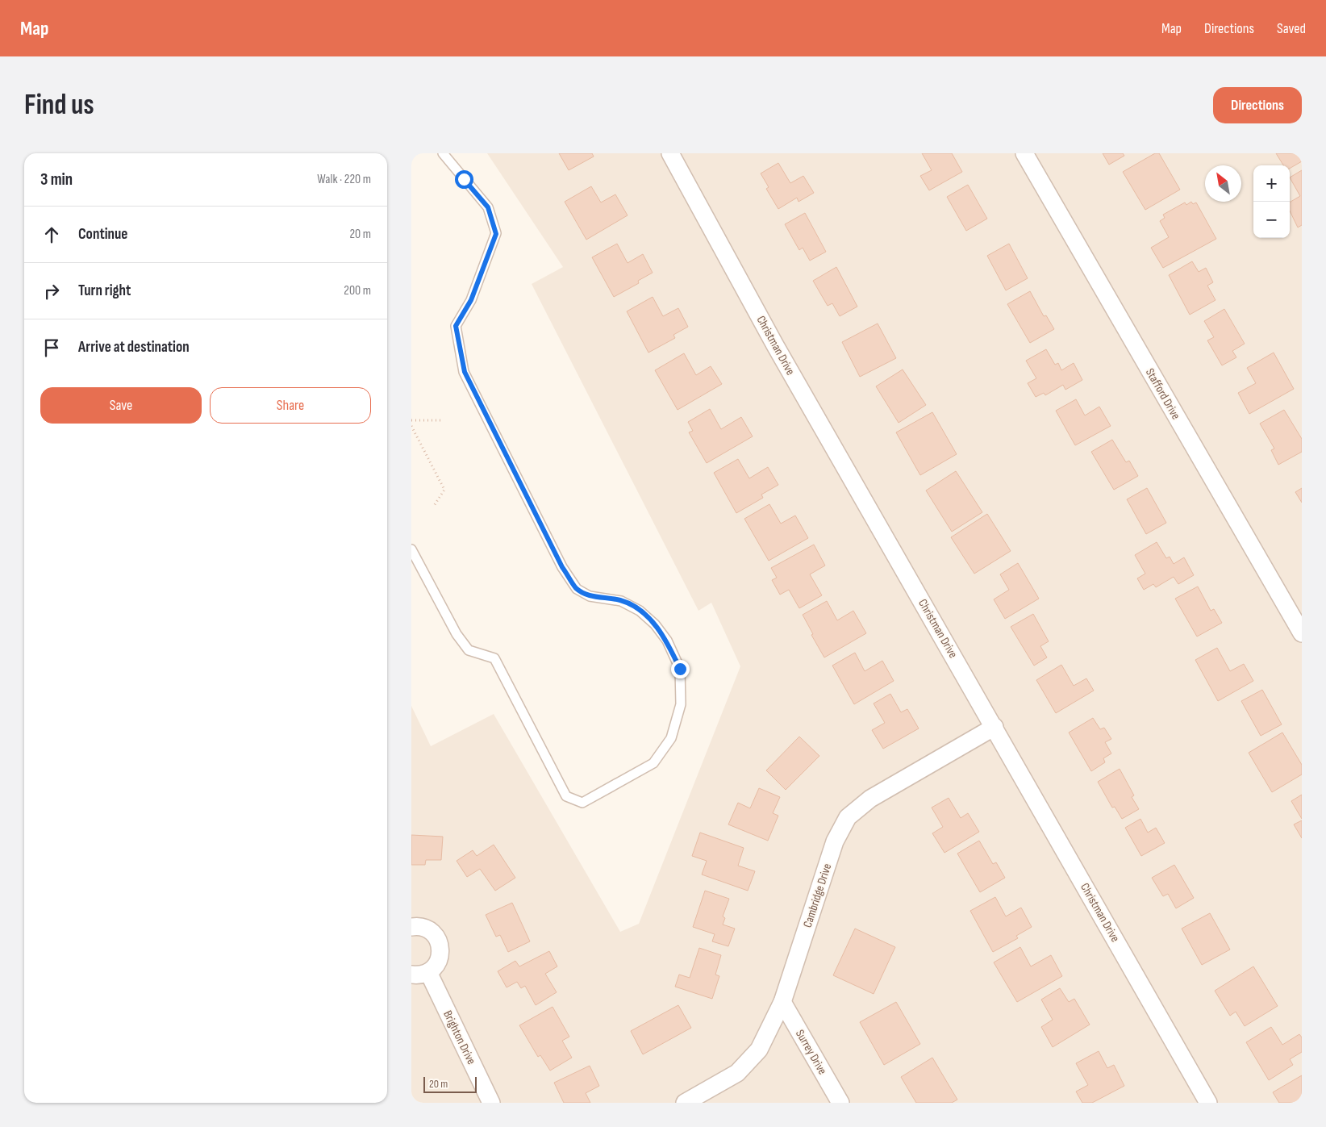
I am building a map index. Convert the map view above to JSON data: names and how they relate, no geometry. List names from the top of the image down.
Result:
{
  "streets": {
    "street": [
      "Christman Drive",
      "Stafford Drive",
      "Cambridge Drive",
      "Brighton Drive",
      "Surrey Drive"
    ]
  },
  "crossings": [
    ["Christman Drive", "Cambridge Drive"],
    ["Cambridge Drive", "Surrey Drive"]
  ],
  "scale_bar": "20 m",
  "north": "top left",
  "page": {
    "header": "Map",
    "nav": ["Map", "Directions", "Saved"],
    "buttons": [
      "Directions",
      ["Save", "Share"]
    ],
    "title": "Find us",
    "heading": ["3 min", "Walk · 220 m"],
    "map_buttons": ["+", "−"],
    "list": [
      ["Continue", "20 m"],
      ["Turn right", "200 m"],
      "Arrive at destination"
    ],
    "scale": "20 m"
  }
}
